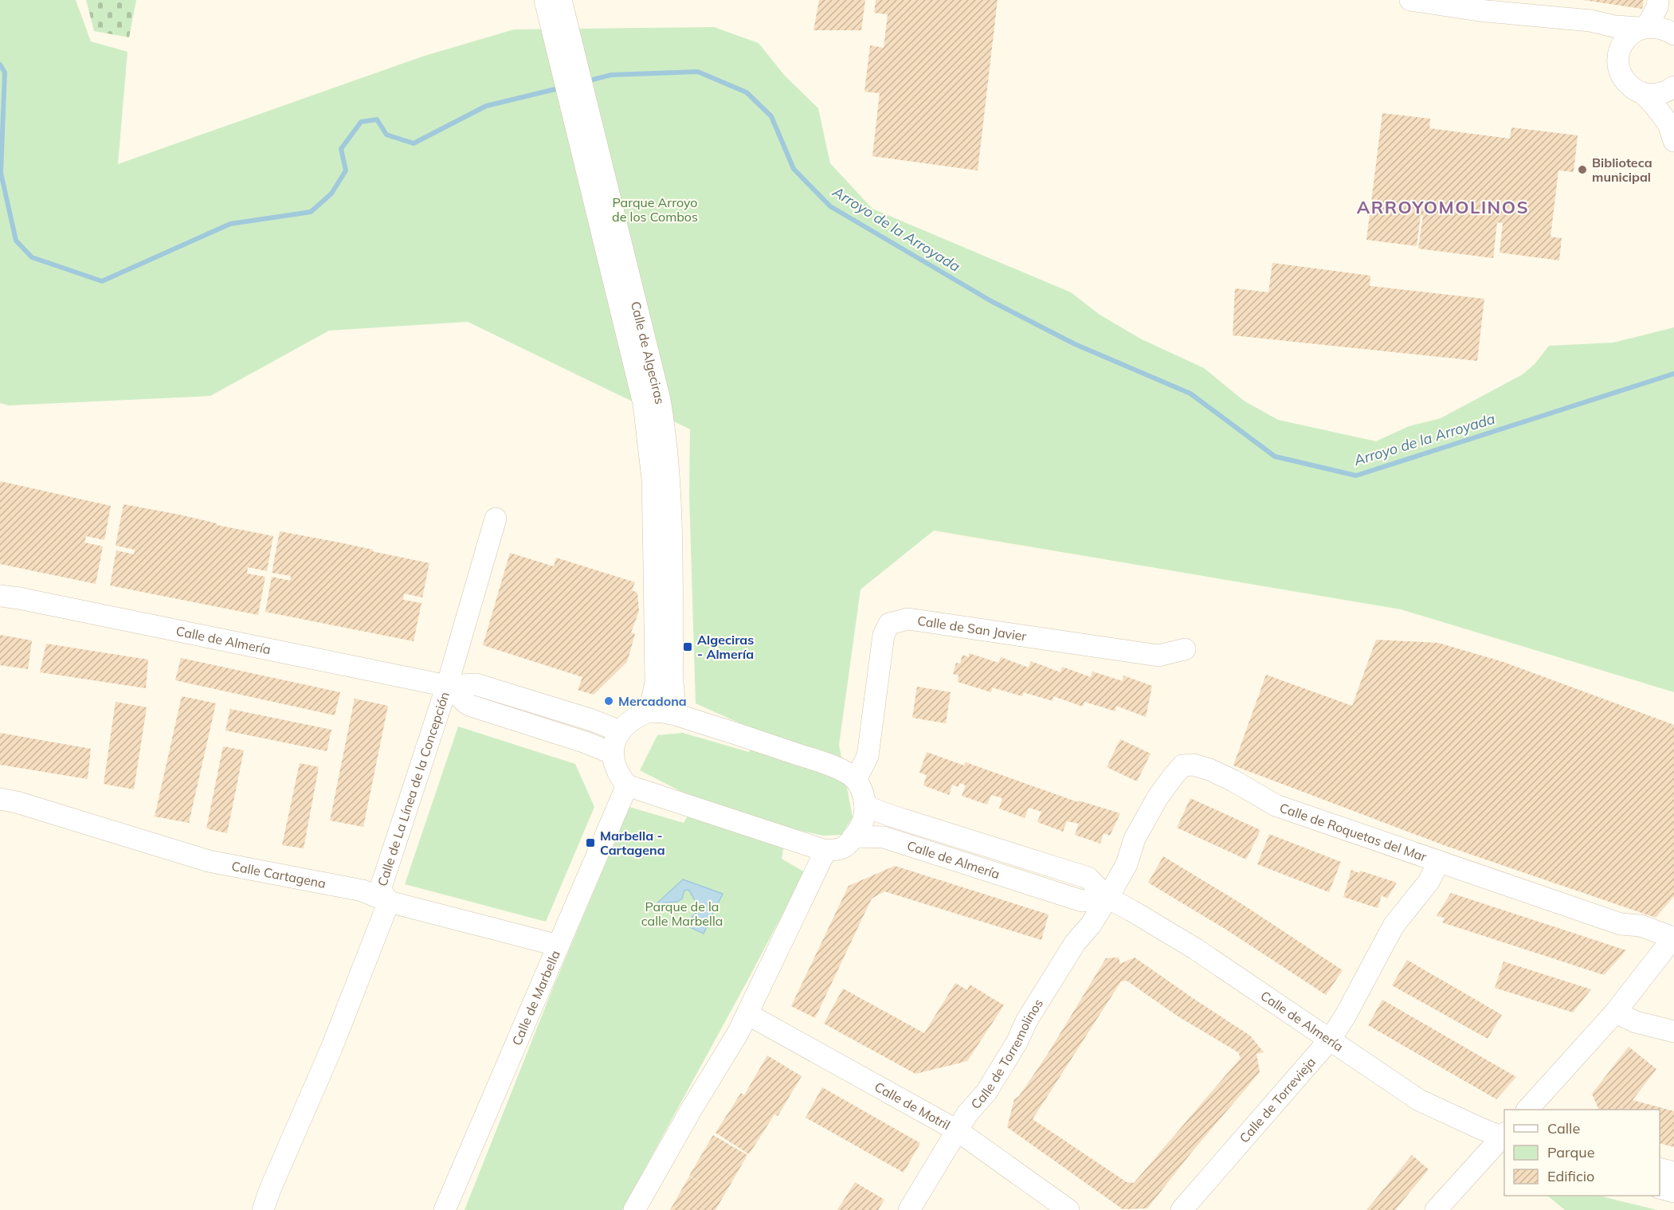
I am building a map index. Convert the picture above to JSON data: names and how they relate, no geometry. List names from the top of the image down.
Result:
{
  "streets": {
    "street": [
      "Calle de Algeciras",
      "Calle de San Javier",
      "Calle de Almería",
      "Calle de La Línea de la Concepción",
      "Calle de Roquetas del Mar",
      "Calle Cartagena",
      "Calle de Marbella",
      "Calle de Torremolinos",
      "Calle de Torrevieja",
      "Calle de Motril"
    ]
  },
  "crossings": [
    ["Calle de Almería", "Calle de La Línea de la Concepción"],
    ["Calle de Almería", "Calle de Roquetas del Mar"],
    ["Calle de Almería", "Calle de Torremolinos"],
    ["Calle de Almería", "Calle de Torrevieja"],
    ["Calle de La Línea de la Concepción", "Calle Cartagena"],
    ["Calle de Roquetas del Mar", "Calle de Torremolinos"],
    ["Calle de Roquetas del Mar", "Calle de Torrevieja"],
    ["Calle Cartagena", "Calle de Marbella"],
    ["Calle de Torremolinos", "Calle de Motril"]
  ],
  "districts": ["ARROYOMOLINOS"],
  "water": ["Arroyo de la Arroyada"],
  "parks": ["Parque Arroyo de los Combos", "Parque de la calle Marbella"],
  "places": {
    "other": ["Biblioteca municipal", "Mercadona"],
    "transit": ["Algeciras - Almería", "Marbella - Cartagena"]
  },
  "legend": ["Calle", "Parque", "Edificio"]
}
